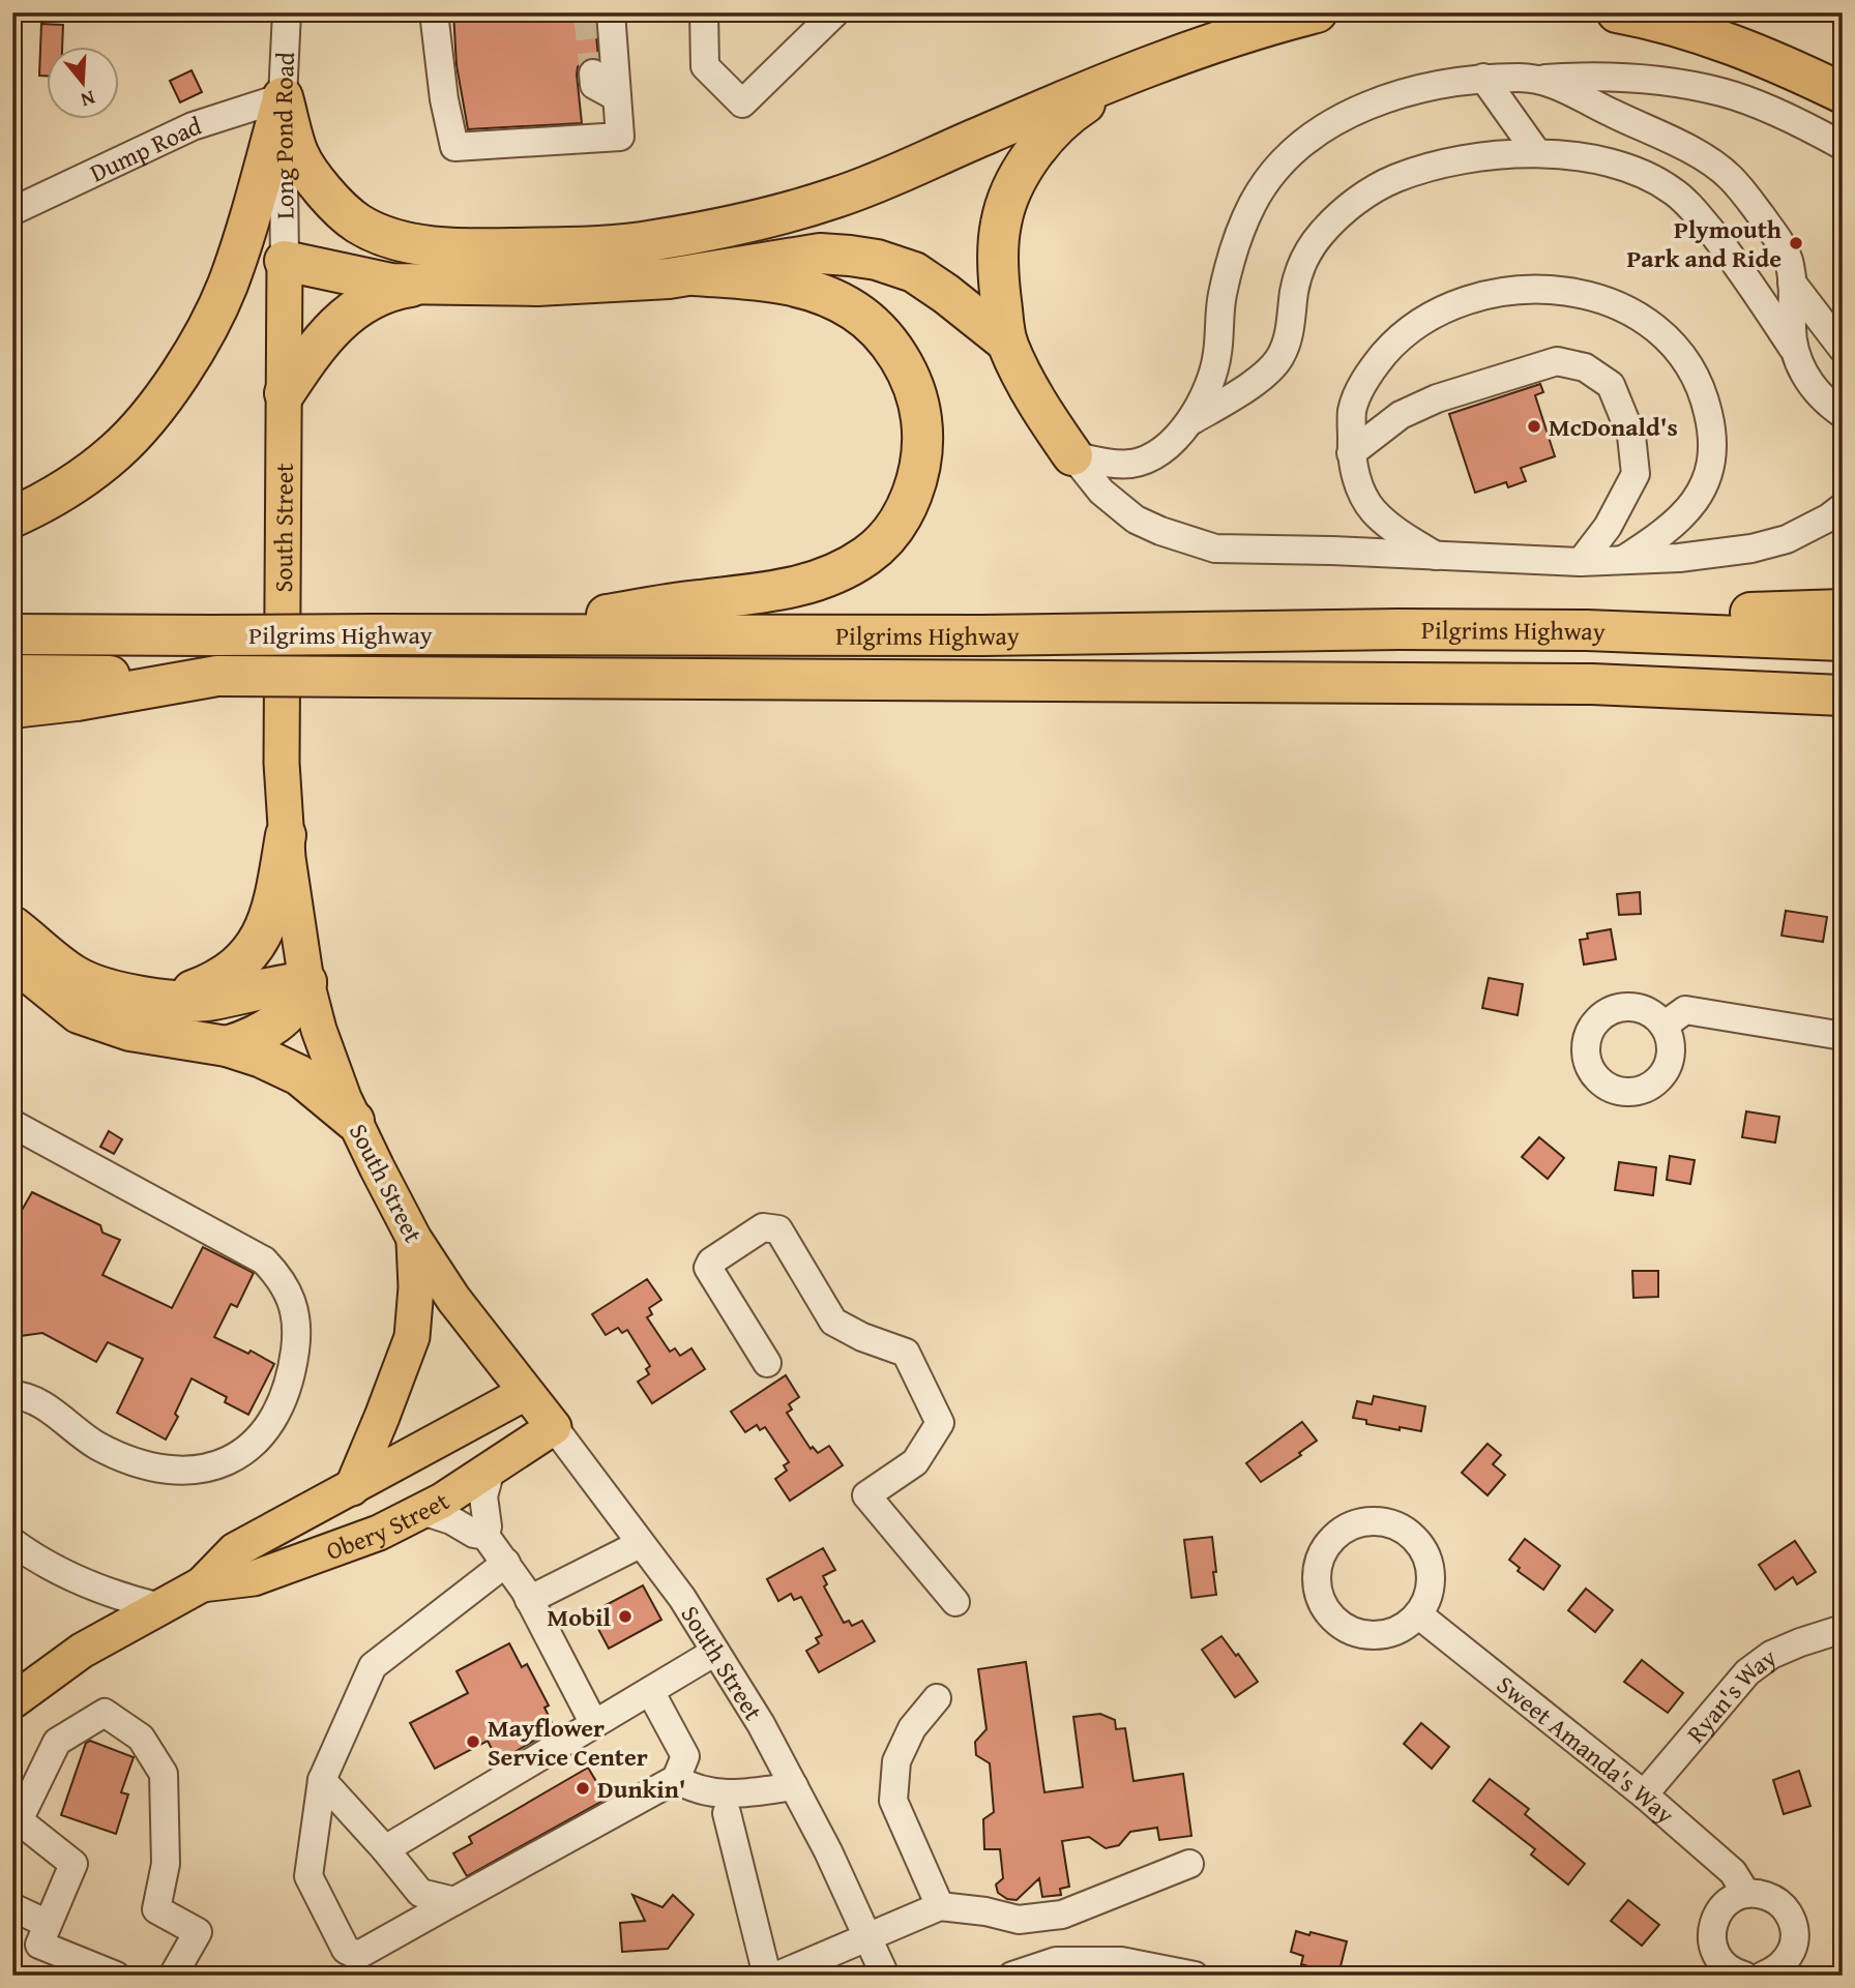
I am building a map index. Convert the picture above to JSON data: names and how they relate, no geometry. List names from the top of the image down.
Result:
{
  "streets": {
    "highway": ["Pilgrims Highway"],
    "main road": ["South Street", "Obery Street"],
    "street": [
      "Long Pond Road",
      "Dump Road",
      "Ryan's Way",
      "Sweet Amanda's Way"
    ]
  },
  "crossings": [
    ["Long Pond Road", "Dump Road"],
    ["Long Pond Road", "South Street"],
    ["South Street", "Obery Street"],
    ["Ryan's Way", "Sweet Amanda's Way"]
  ],
  "places": [
    "Plymouth Park and Ride",
    "McDonald's",
    "Mobil",
    "Mayflower Service Center",
    "Dunkin'"
  ],
  "north": "bottom"
}
